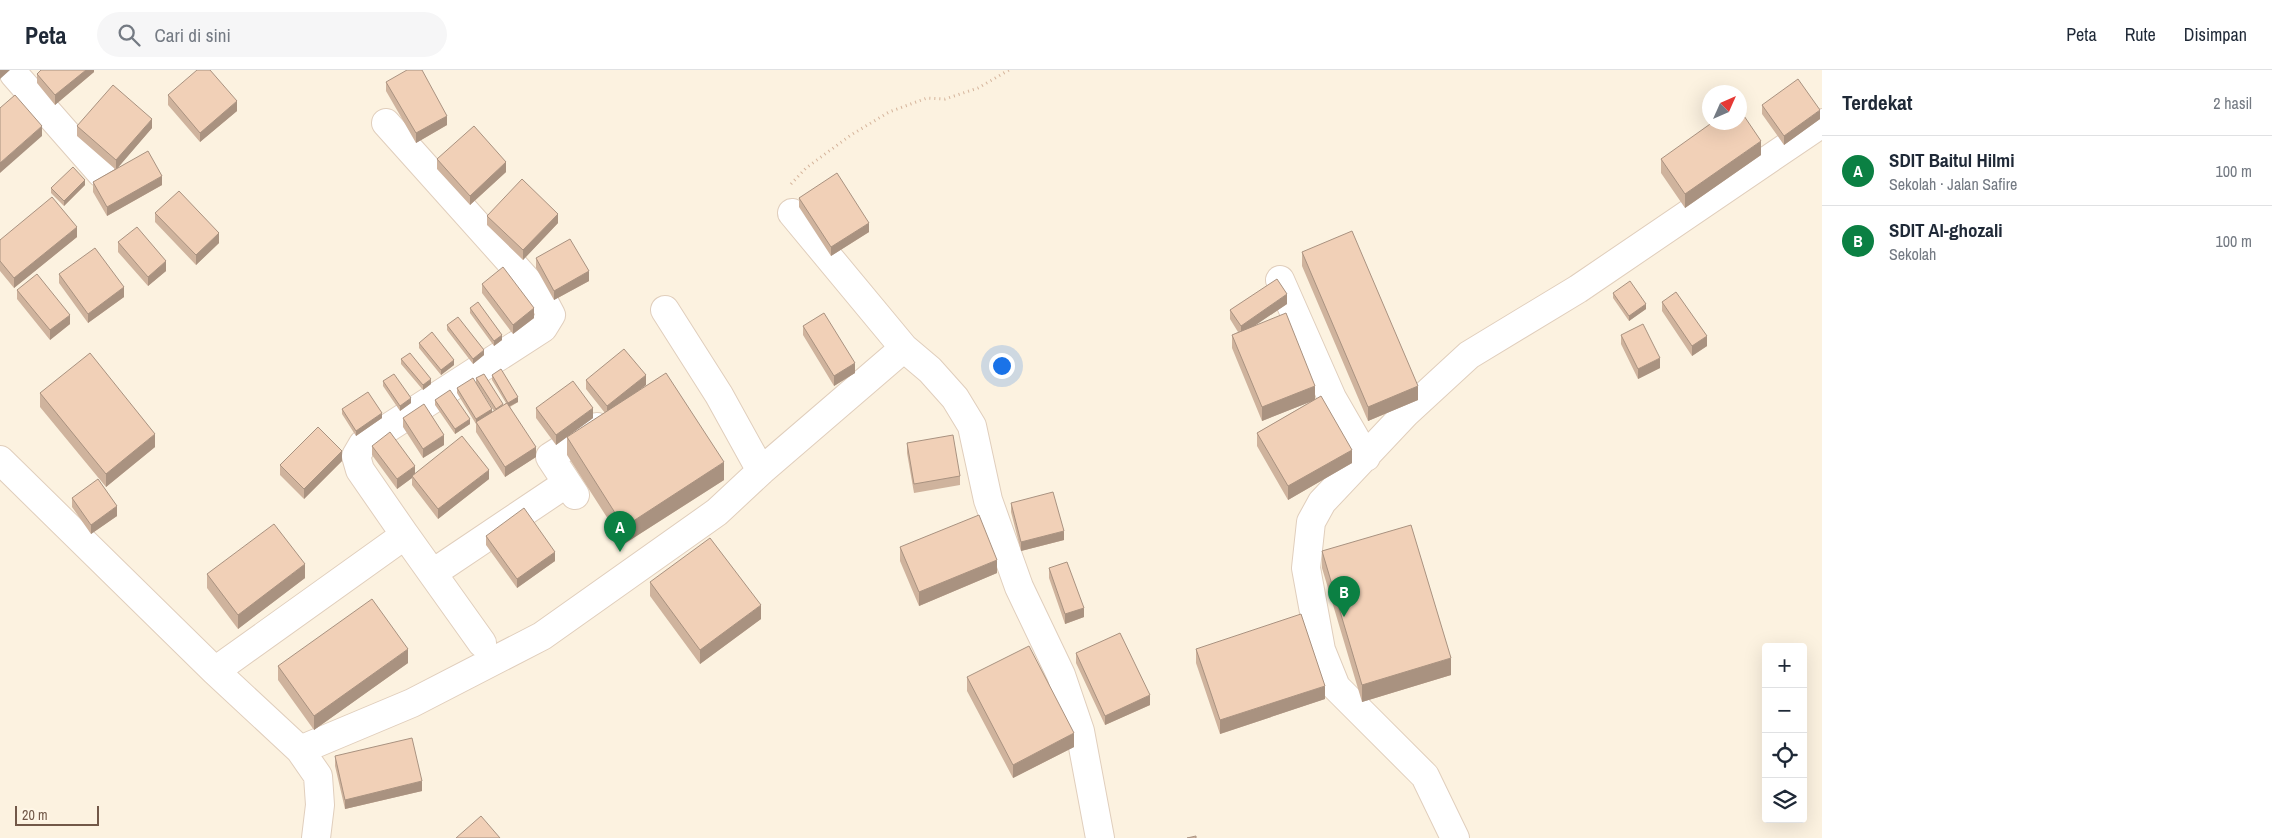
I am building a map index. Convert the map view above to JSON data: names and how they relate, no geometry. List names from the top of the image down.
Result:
{
  "scale_bar": "20 m",
  "north": "top right",
  "page": {
    "header": "Peta",
    "search": "Cari di sini",
    "nav": ["Peta", "Rute", "Disimpan"],
    "heading": ["Terdekat", "2 hasil"],
    "list": [
      {
        "mark": "A",
        "name": "SDIT Baitul Hilmi",
        "note": "Sekolah · Jalan Safire",
        "value": "100 m"
      },
      {
        "mark": "B",
        "name": "SDIT Al-ghozali",
        "note": "Sekolah",
        "value": "100 m"
      }
    ],
    "pins": ["A", "B"],
    "map_buttons": ["+", "−"],
    "scale": "20 m"
  }
}
